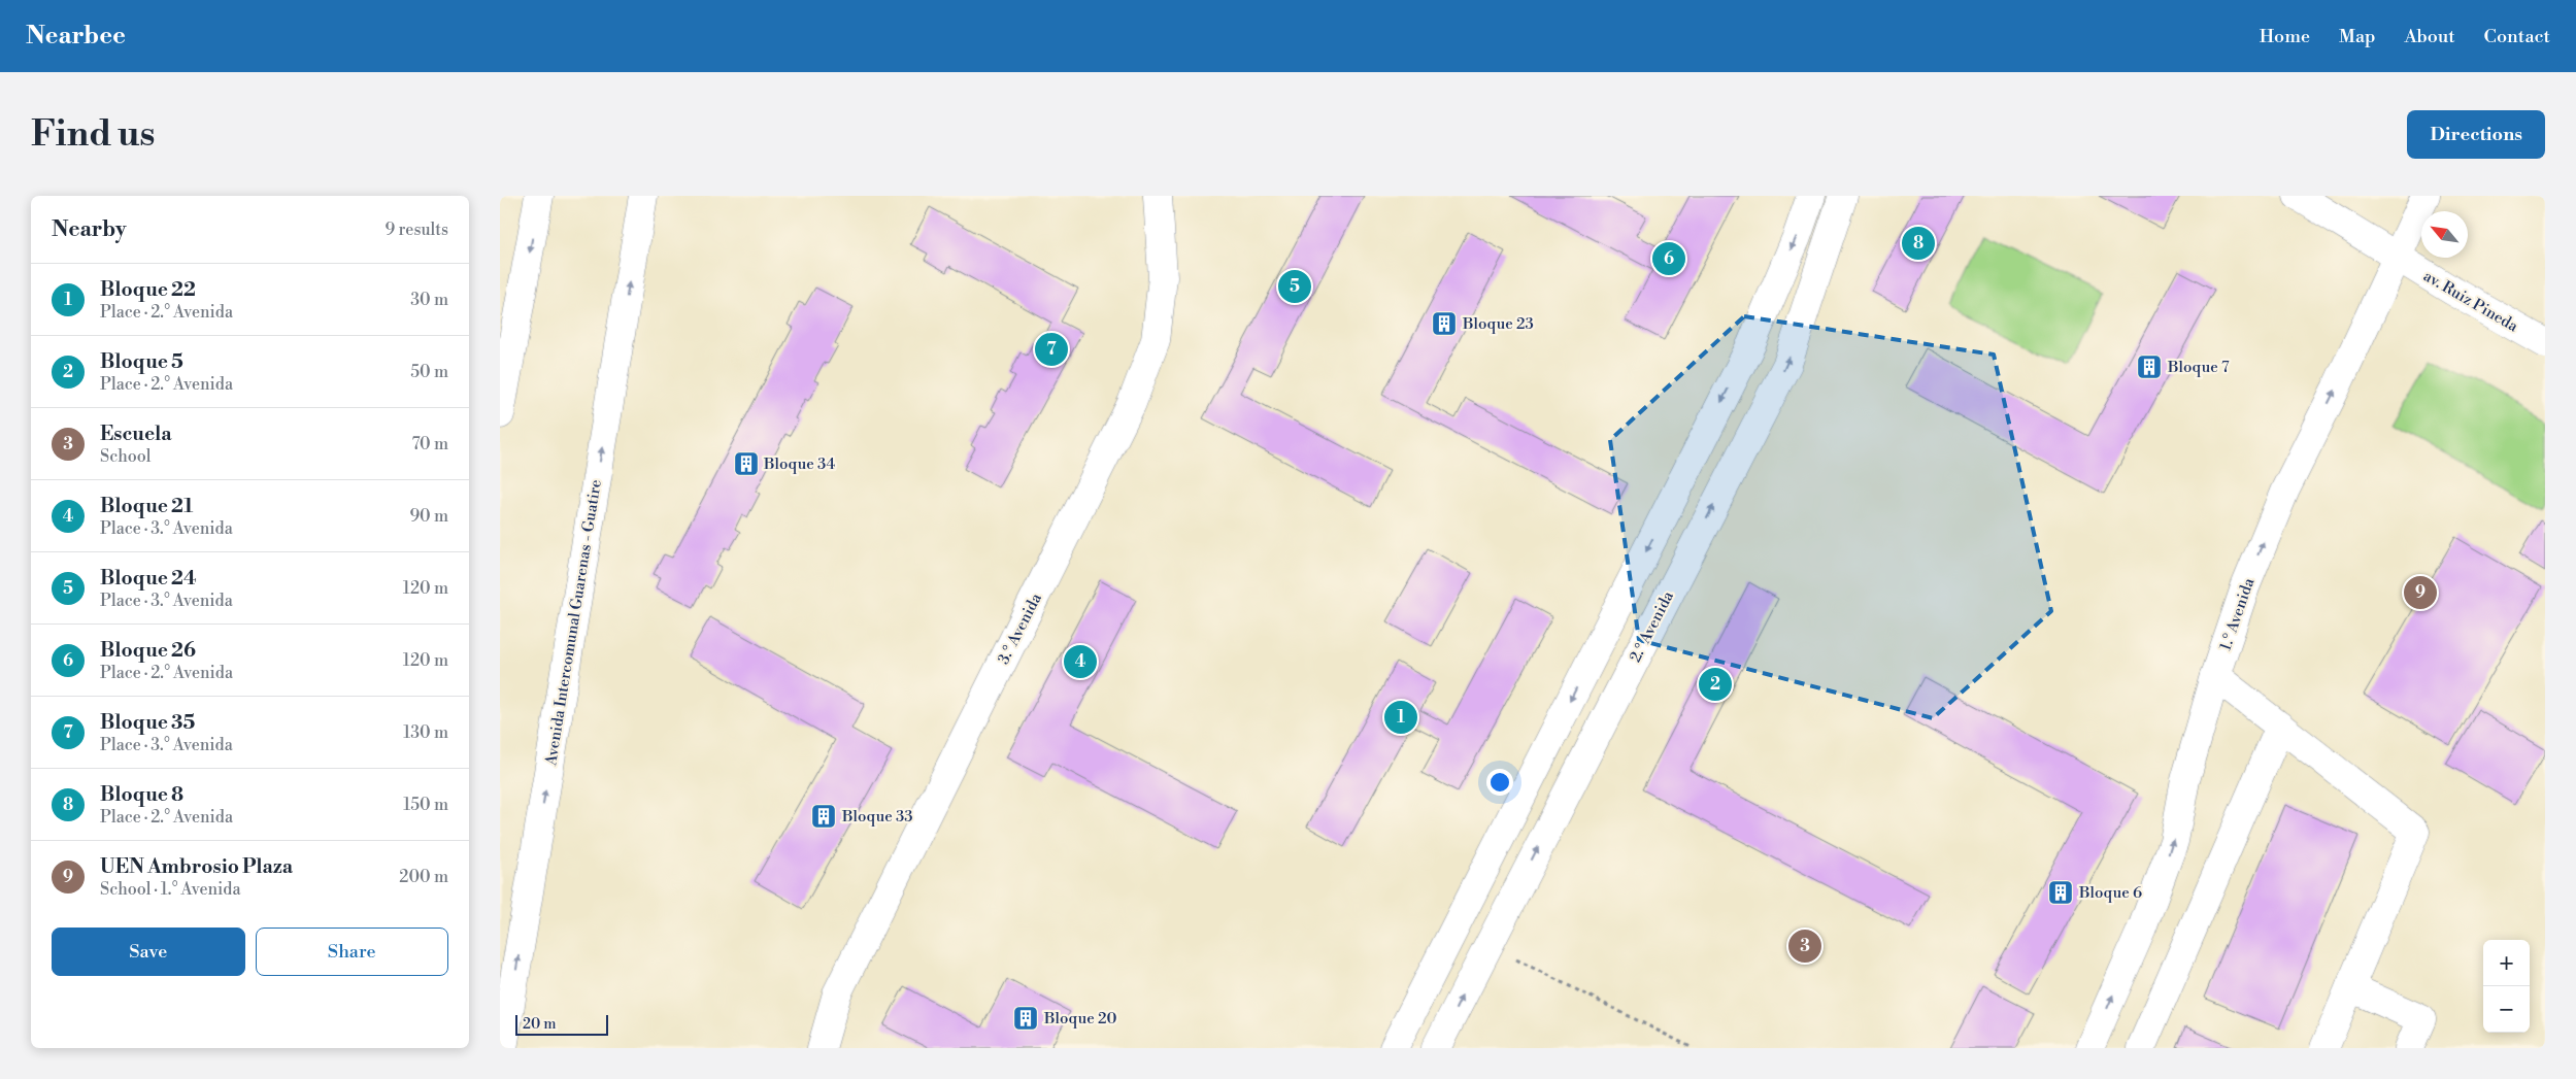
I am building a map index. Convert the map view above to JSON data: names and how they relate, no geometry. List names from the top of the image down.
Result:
{
  "streets": {
    "street": [
      "av. Ruiz Pineda",
      "1.° Avenida",
      "Avenida Intercomunal Guarenas - Guatire",
      "2.° Avenida",
      "3.° Avenida"
    ]
  },
  "crossings": [
    ["av. Ruiz Pineda", "1.° Avenida"]
  ],
  "one_way": ["Avenida Intercomunal Guarenas - Guatire"],
  "places": {
    "building": [
      "Bloque 23",
      "Bloque 7",
      "Bloque 34",
      "Bloque 33",
      "Bloque 6",
      "Bloque 20"
    ]
  },
  "scale_bar": "20 m",
  "north": "top left",
  "page": {
    "header": "Nearbee",
    "nav": [
      "Home",
      "Map",
      "About",
      "Contact"
    ],
    "buttons": [
      "Directions",
      ["Save", "Share"]
    ],
    "title": "Find us",
    "heading": ["Nearby", "9 results"],
    "pins": [
      "8",
      "6",
      "5",
      "7",
      "9",
      "4",
      "2",
      "1",
      "3"
    ],
    "list": [
      {
        "mark": "1",
        "name": "Bloque 22",
        "note": "Place · 2.° Avenida",
        "value": "30 m"
      },
      {
        "mark": "2",
        "name": "Bloque 5",
        "note": "Place · 2.° Avenida",
        "value": "50 m"
      },
      {
        "mark": "3",
        "name": "Escuela",
        "note": "School",
        "value": "70 m"
      },
      {
        "mark": "4",
        "name": "Bloque 21",
        "note": "Place · 3.° Avenida",
        "value": "90 m"
      },
      {
        "mark": "5",
        "name": "Bloque 24",
        "note": "Place · 3.° Avenida",
        "value": "120 m"
      },
      {
        "mark": "6",
        "name": "Bloque 26",
        "note": "Place · 2.° Avenida",
        "value": "120 m"
      },
      {
        "mark": "7",
        "name": "Bloque 35",
        "note": "Place · 3.° Avenida",
        "value": "130 m"
      },
      {
        "mark": "8",
        "name": "Bloque 8",
        "note": "Place · 2.° Avenida",
        "value": "150 m"
      },
      {
        "mark": "9",
        "name": "UEN Ambrosio Plaza",
        "note": "School · 1.° Avenida",
        "value": "200 m"
      }
    ],
    "map_buttons": ["+", "−"],
    "scale": "20 m"
  }
}
